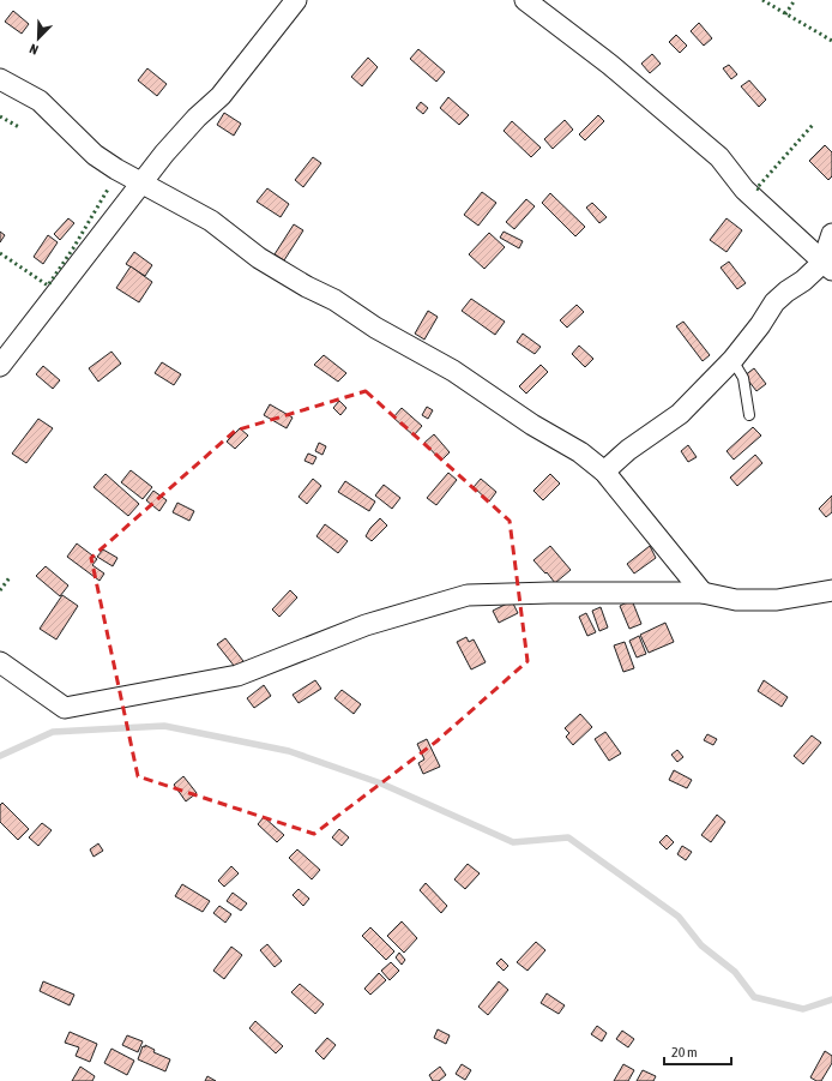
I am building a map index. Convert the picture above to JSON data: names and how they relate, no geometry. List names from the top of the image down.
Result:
{
  "scale_bar": "20 m",
  "north": "bottom left"
}
